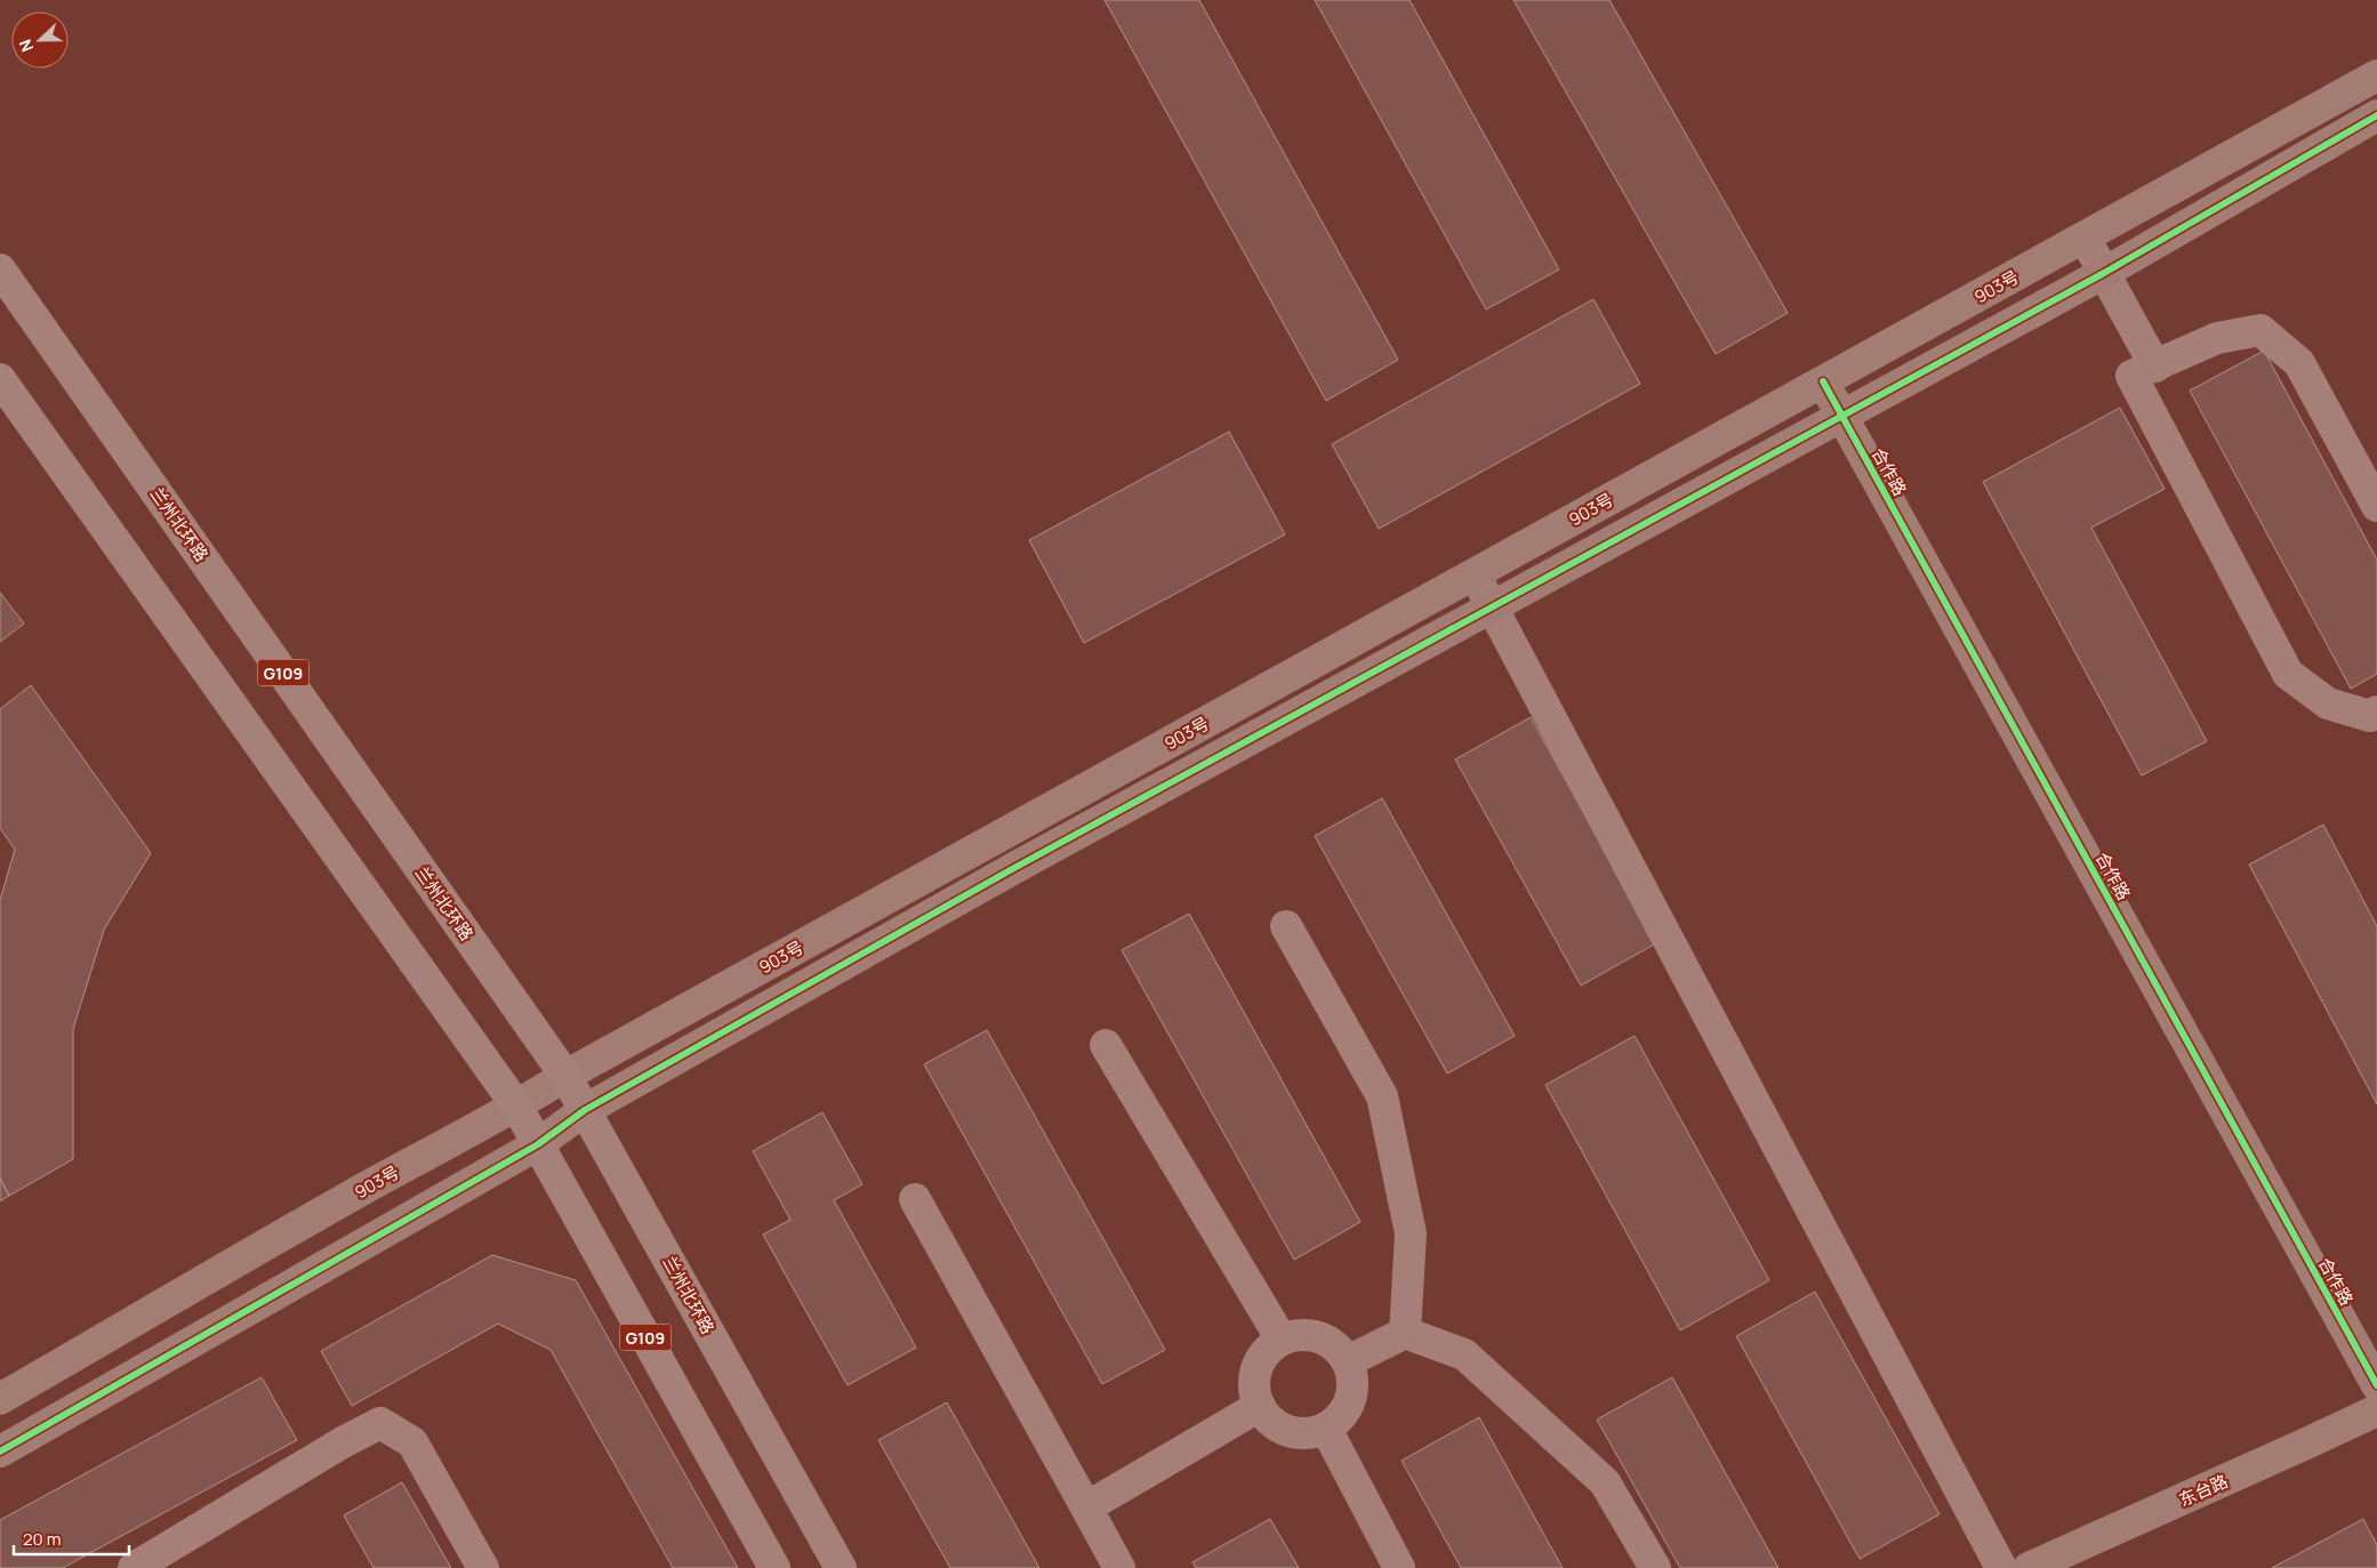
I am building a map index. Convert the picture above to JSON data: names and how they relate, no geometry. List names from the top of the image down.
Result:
{
  "streets": {
    "highway": ["兰州北环路", "G109"],
    "street": ["903号", "合作路", "东台路"]
  },
  "crossings": [
    ["903号", "合作路"],
    ["903号", "兰州北环路"],
    ["903号", "G109"]
  ],
  "scale_bar": "20 m",
  "north": "left"
}
